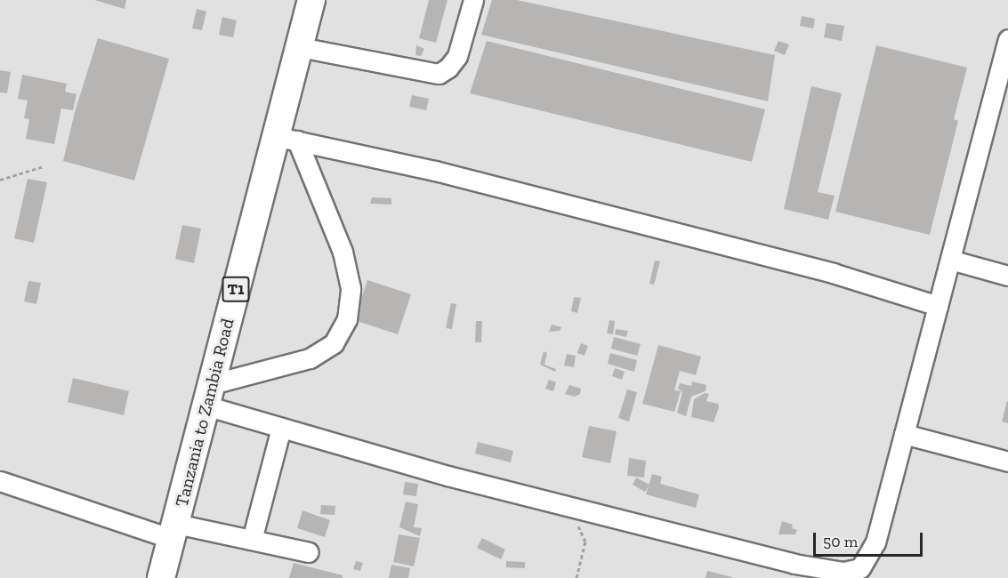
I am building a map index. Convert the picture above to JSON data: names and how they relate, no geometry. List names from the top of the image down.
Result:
{
  "streets": {
    "highway": ["T1", "Tanzania to Zambia Road"]
  },
  "scale_bar": "50 m"
}
